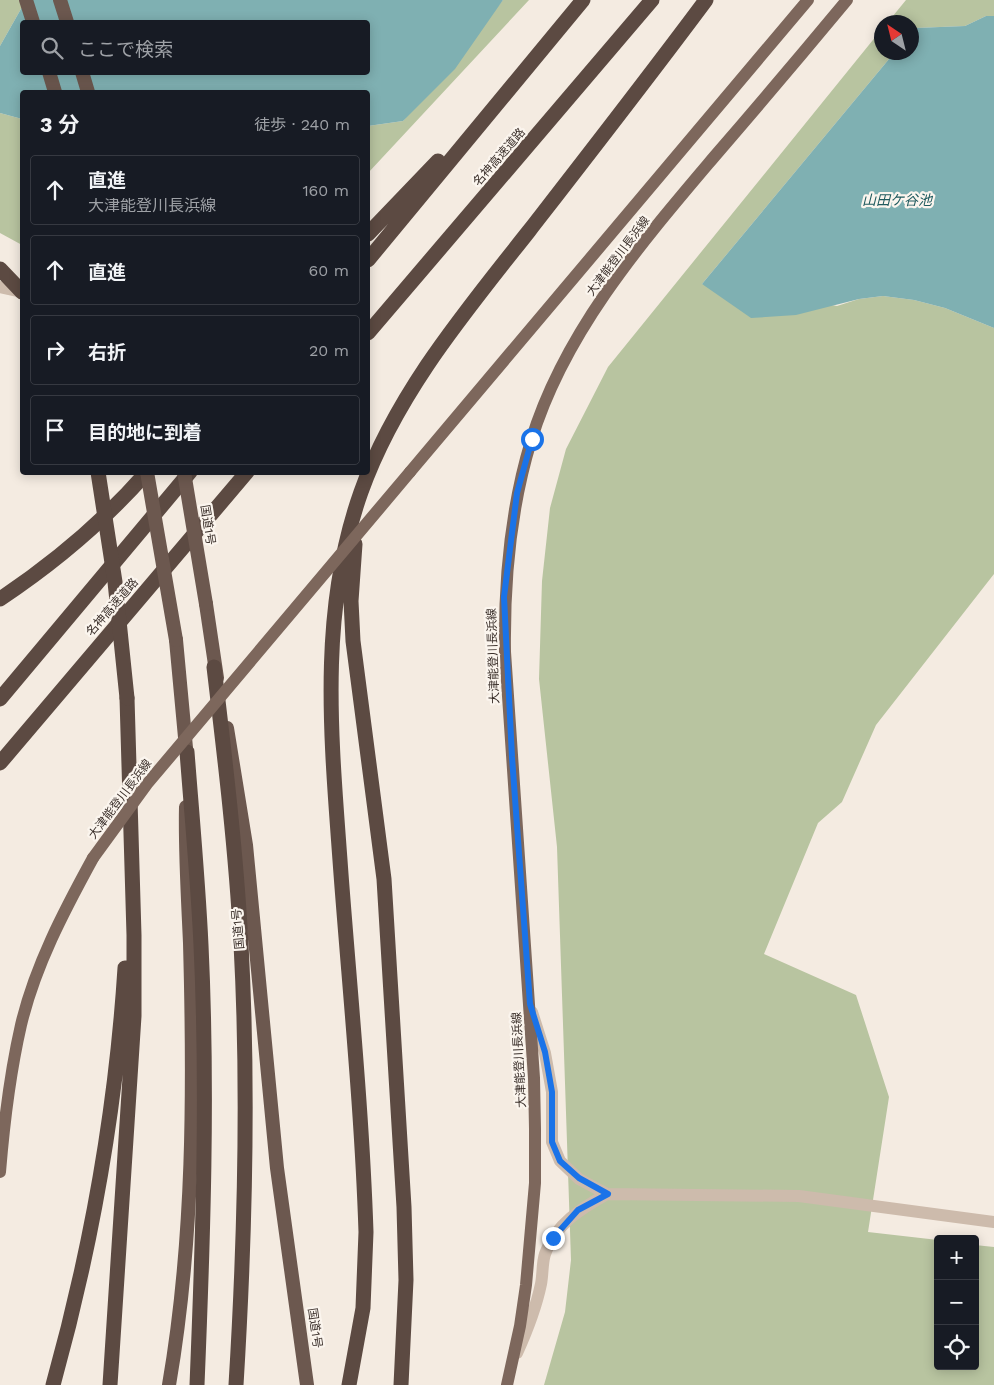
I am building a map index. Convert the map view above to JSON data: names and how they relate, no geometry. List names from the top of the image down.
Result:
{
  "streets": {
    "highway": ["名神高速道路", "国道1号"],
    "main road": ["大津能登川長浜線"]
  },
  "water": ["山田ケ谷池"],
  "north": "top left",
  "page": {
    "search": "ここで検索",
    "heading": ["3 分", "徒歩 · 240 m"],
    "list": [
      ["直進", "大津能登川長浜線", "160 m"],
      ["直進", "60 m"],
      ["右折", "20 m"],
      "目的地に到着"
    ],
    "map_buttons": ["+", "−"]
  }
}
